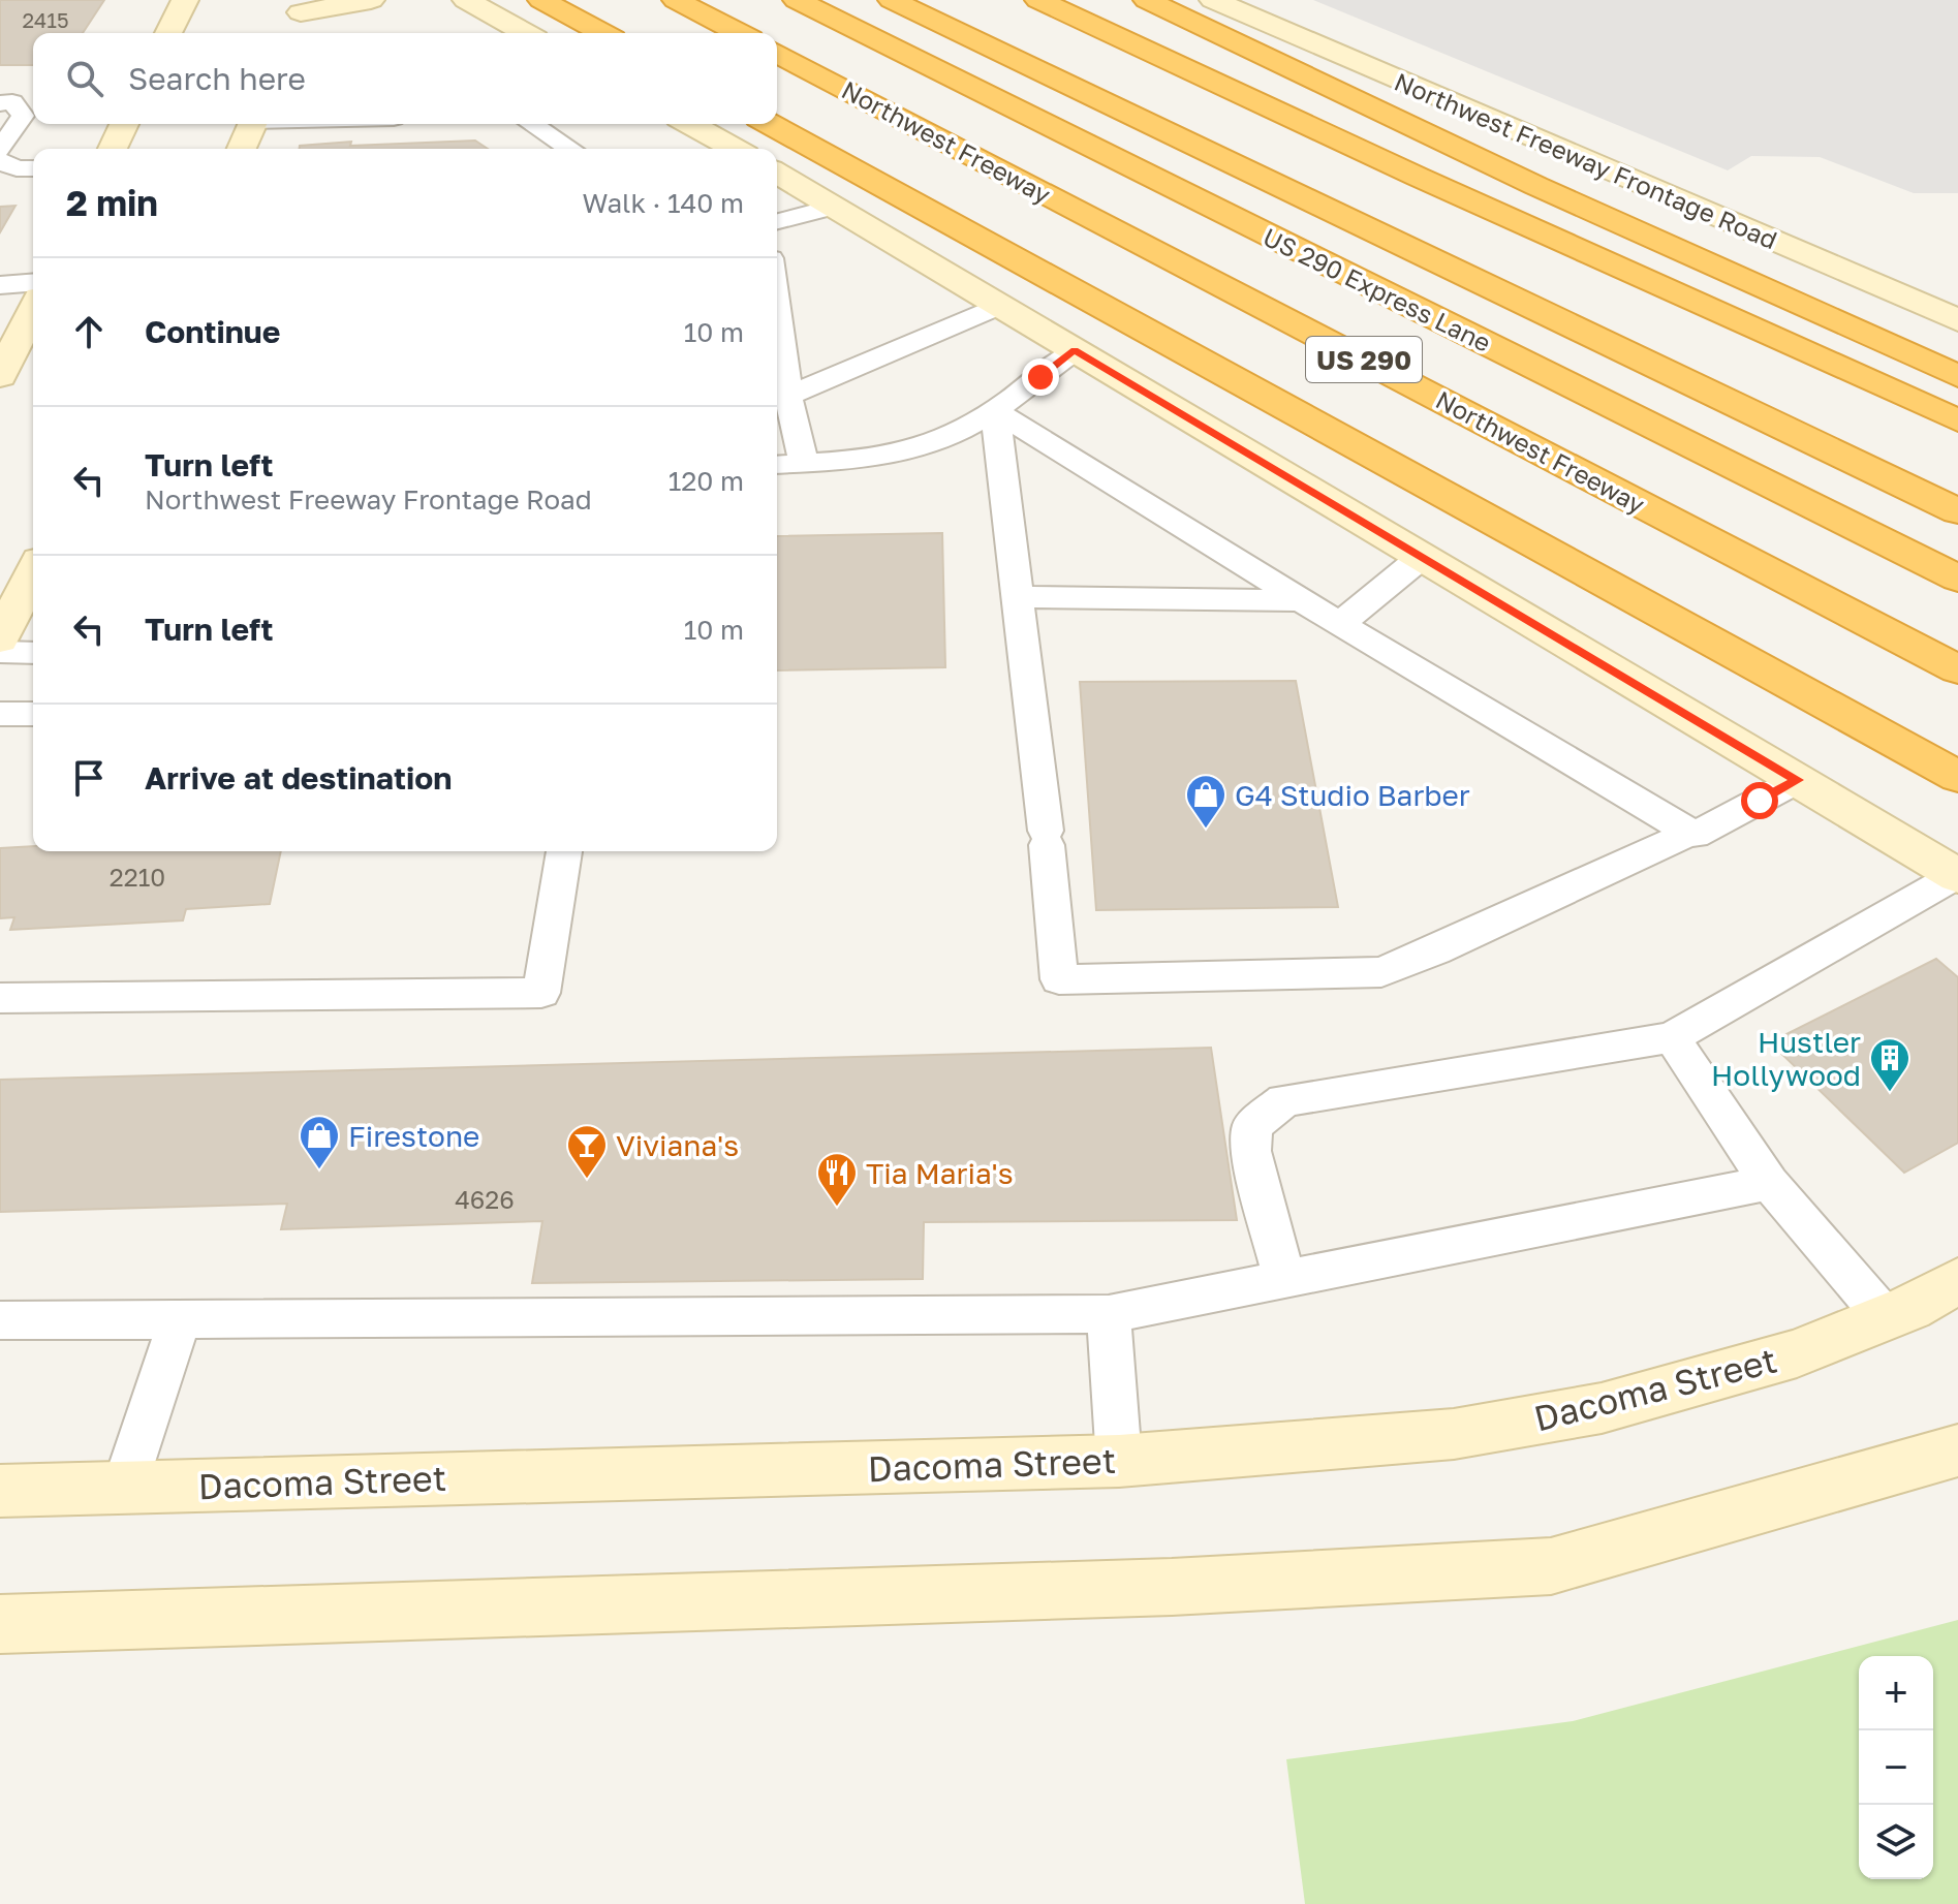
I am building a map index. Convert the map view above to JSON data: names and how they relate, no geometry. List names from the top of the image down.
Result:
{
  "streets": {
    "highway": ["Northwest Freeway", "US 290 Express Lane", "US 290"],
    "main road": ["Northwest Freeway Frontage Road", "Dacoma Street"]
  },
  "places": {
    "shop": ["G4 Studio Barber", "Firestone"],
    "building": ["Hustler Hollywood"],
    "bar": ["Viviana's"],
    "restaurant": ["Tia Maria's"]
  },
  "house_numbers": ["2415", "2210", "4626"],
  "page": {
    "search": "Search here",
    "heading": ["2 min", "Walk · 140 m"],
    "list": [
      ["Continue", "10 m"],
      ["Turn left", "Northwest Freeway Frontage Road", "120 m"],
      ["Turn left", "10 m"],
      "Arrive at destination"
    ],
    "map_buttons": ["+", "−"]
  }
}
